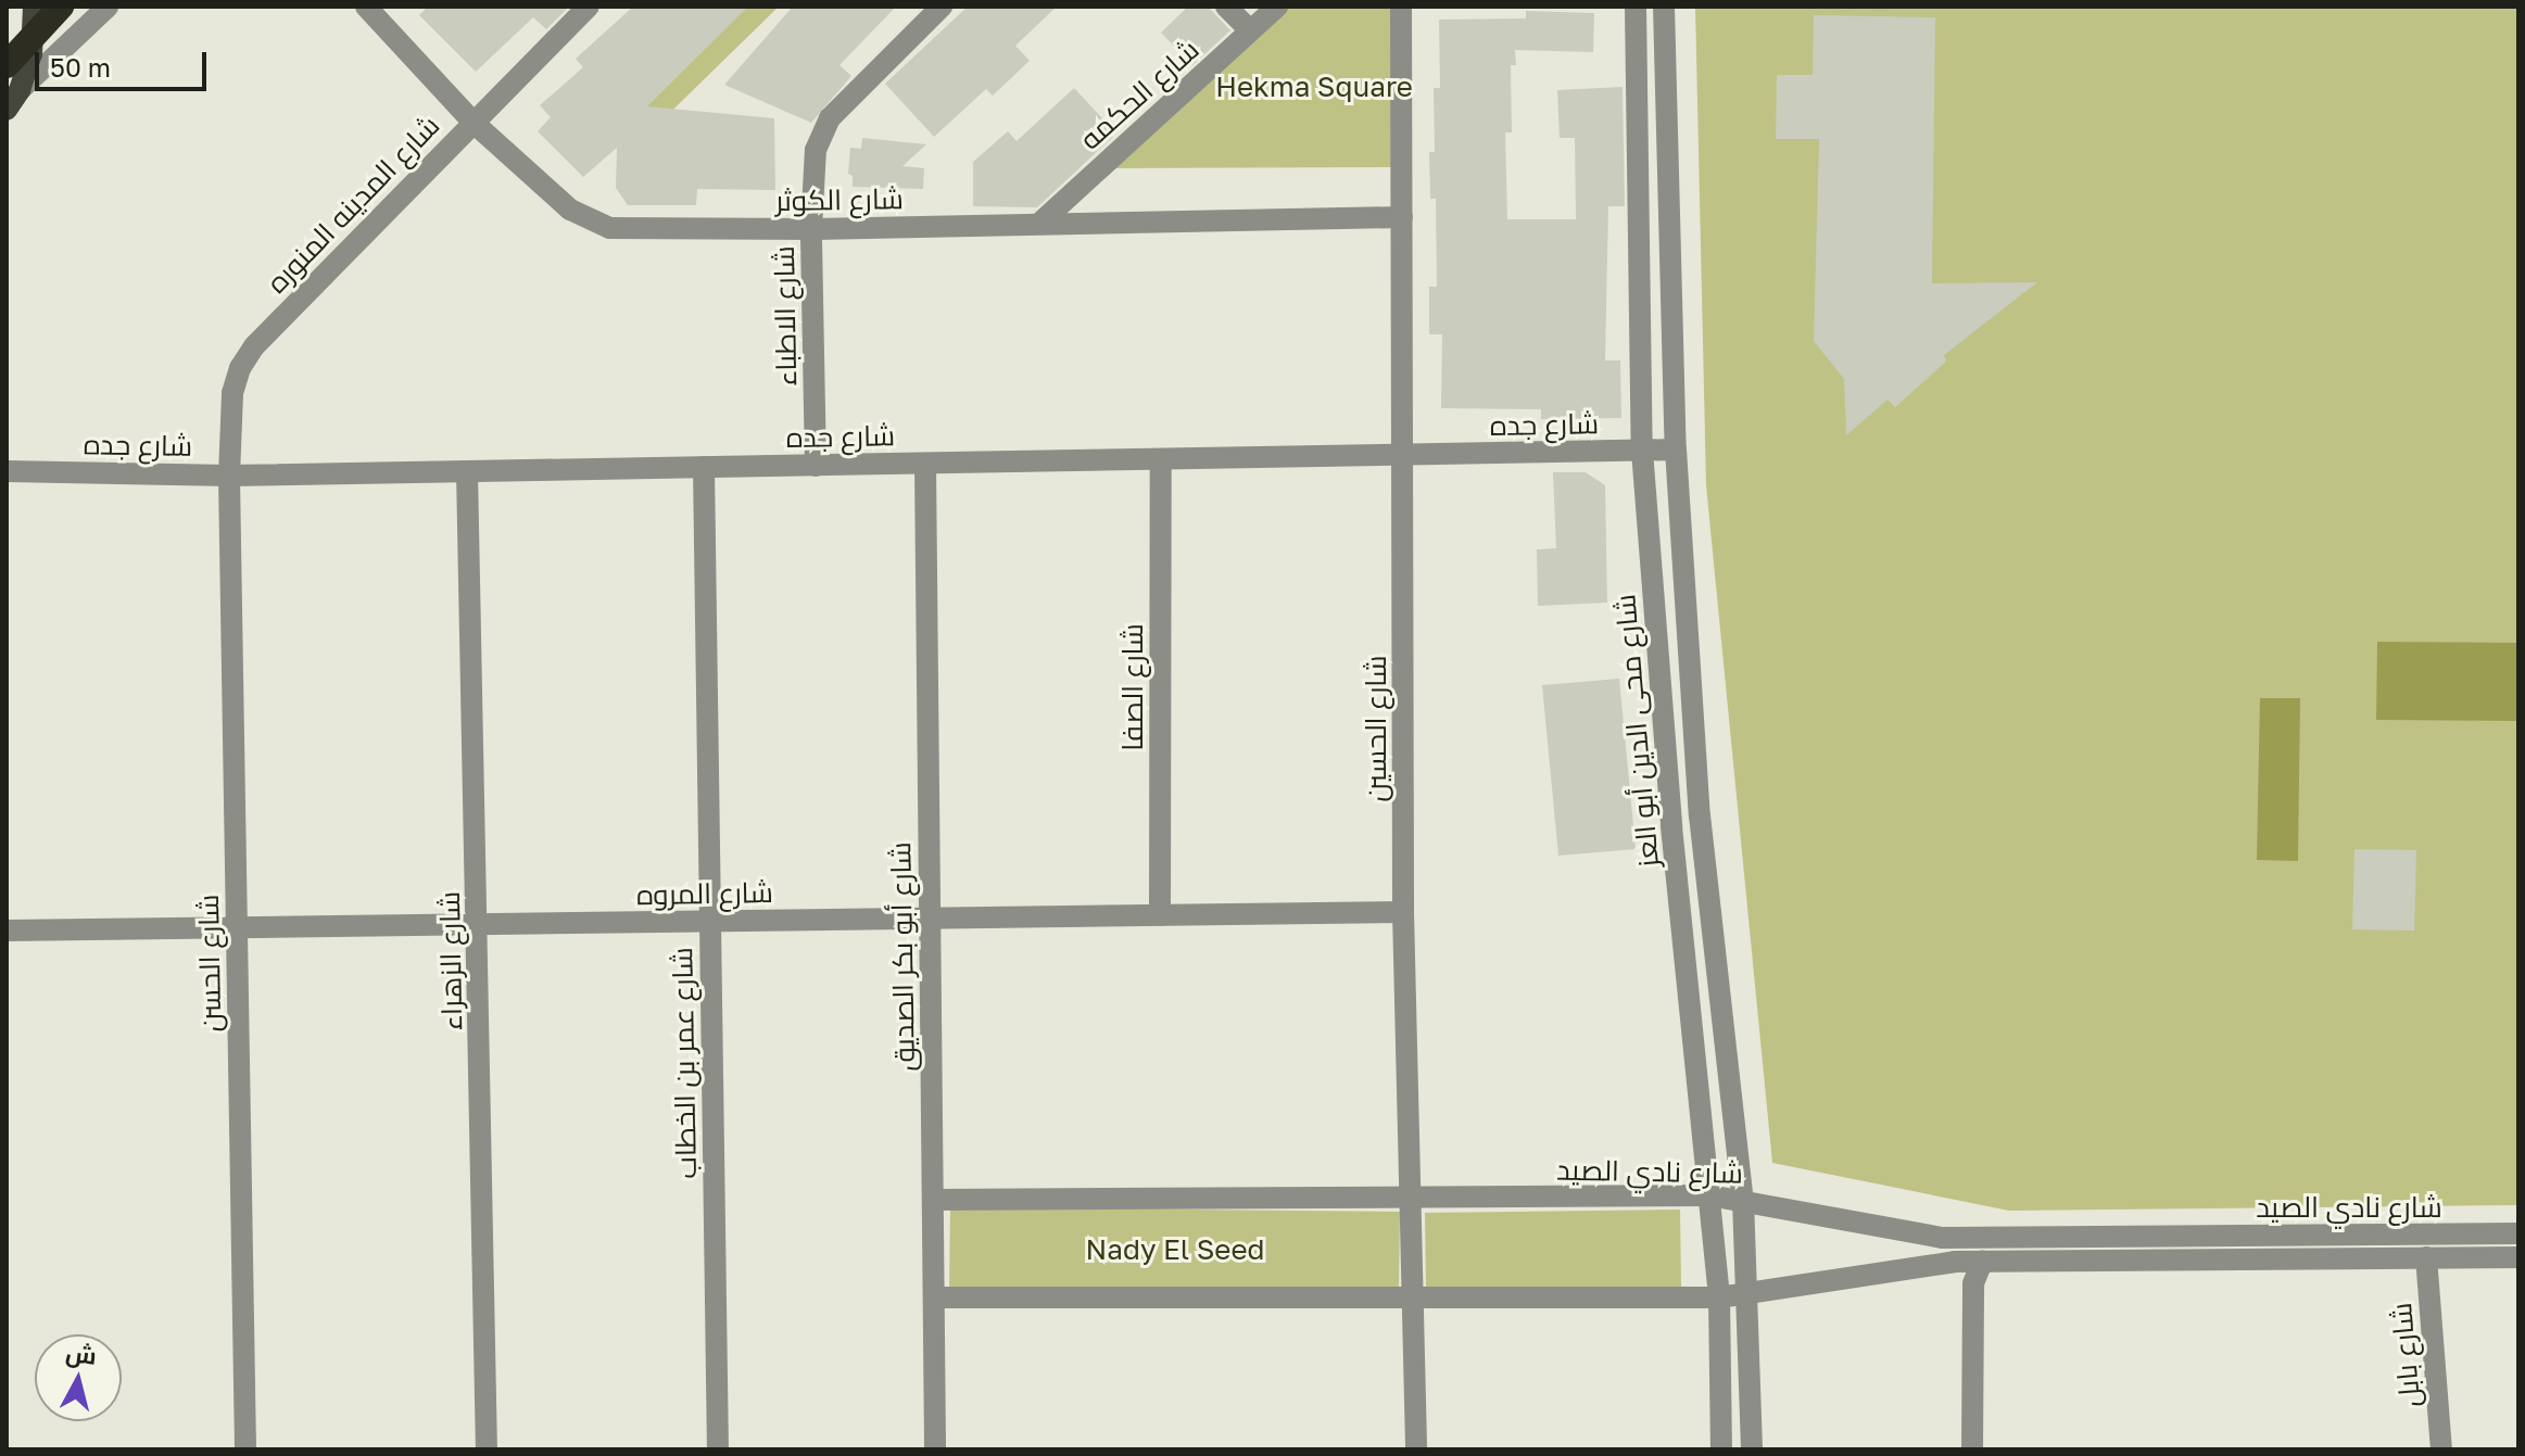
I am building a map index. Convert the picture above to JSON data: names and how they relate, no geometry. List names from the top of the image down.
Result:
{
  "streets": {
    "street": [
      "شارع الحكمه",
      "شارع الكوثر",
      "شارع المدينه المنوره",
      "شارع الاطباء",
      "شارع جده",
      "شارع الصفا",
      "شارع الحسين",
      "شارع محى الدين أبو العز",
      "شارع المروه",
      "شارع أبو بكر الصديق",
      "شارع الزهراء",
      "شارع الحسن",
      "شارع عمر بن الخطاب",
      "شارع نادي الصيد",
      "شارع بابل"
    ]
  },
  "crossings": [
    ["شارع الحكمه", "شارع الكوثر"],
    ["شارع الكوثر", "شارع المدينه المنوره"],
    ["شارع الكوثر", "شارع الاطباء"],
    ["شارع الكوثر", "شارع الحسين"],
    ["شارع المدينه المنوره", "شارع جده"],
    ["شارع المدينه المنوره", "شارع الحسن"],
    ["شارع الاطباء", "شارع جده"],
    ["شارع جده", "شارع الصفا"],
    ["شارع جده", "شارع الحسين"],
    ["شارع جده", "شارع محى الدين أبو العز"],
    ["شارع جده", "شارع أبو بكر الصديق"],
    ["شارع جده", "شارع الزهراء"],
    ["شارع جده", "شارع الحسن"],
    ["شارع جده", "شارع عمر بن الخطاب"],
    ["شارع الصفا", "شارع المروه"],
    ["شارع الحسين", "شارع المروه"],
    ["شارع الحسين", "شارع نادي الصيد"],
    ["شارع محى الدين أبو العز", "شارع نادي الصيد"],
    ["شارع المروه", "شارع أبو بكر الصديق"],
    ["شارع المروه", "شارع الزهراء"],
    ["شارع المروه", "شارع الحسن"],
    ["شارع المروه", "شارع عمر بن الخطاب"],
    ["شارع أبو بكر الصديق", "شارع نادي الصيد"],
    ["شارع نادي الصيد", "شارع بابل"]
  ],
  "parks": ["Hekma Square", "Nady El Seed"],
  "scale_bar": "50 m",
  "north": "top"
}
